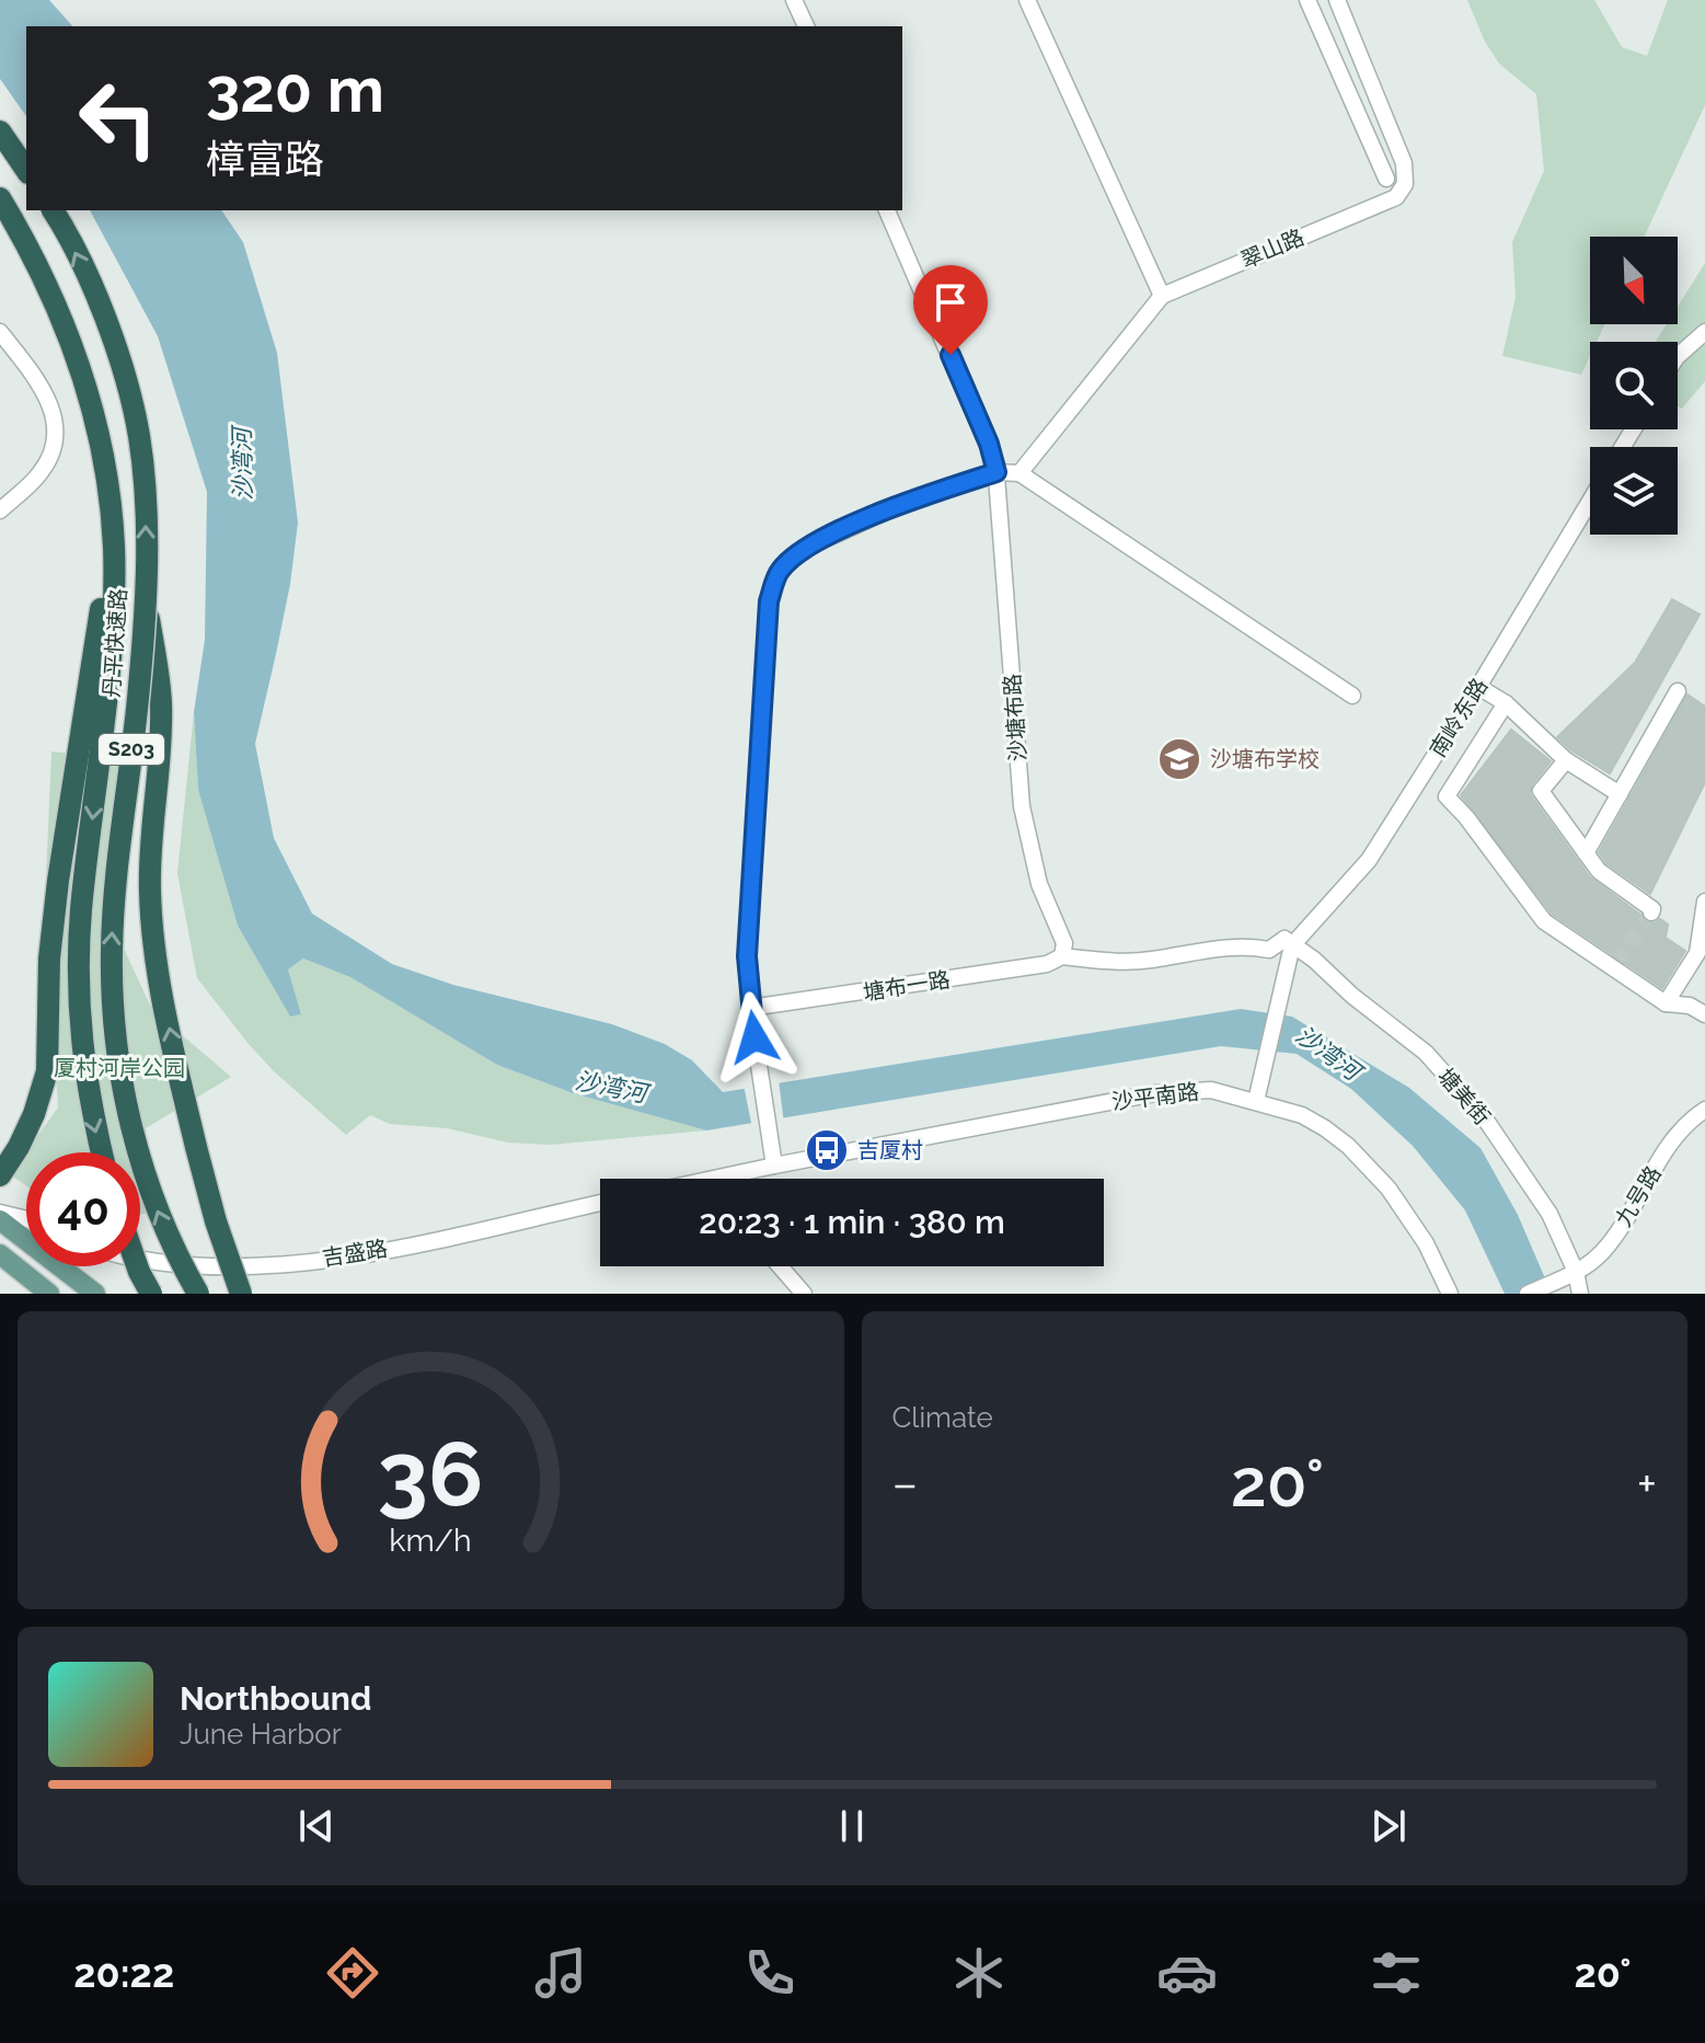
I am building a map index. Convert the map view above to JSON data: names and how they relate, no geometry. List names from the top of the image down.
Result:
{
  "streets": {
    "highway": ["丹平快速路", "S203"],
    "street": [
      "翠山路",
      "沙塘布路",
      "南岭东路",
      "塘布一路",
      "沙平南路",
      "塘美街",
      "九号路",
      "吉盛路"
    ]
  },
  "crossings": [
    ["沙塘布路", "塘布一路"],
    ["南岭东路", "塘布一路"],
    ["南岭东路", "塘美街"],
    ["塘布一路", "塘美街"],
    ["塘美街", "九号路"]
  ],
  "water": ["沙湾河"],
  "parks": ["厦村河岸公园"],
  "places": {
    "school or university": ["沙塘布学校"],
    "bus stop": ["吉厦村"]
  },
  "north": "bottom right",
  "page": {
    "turn": ["320 m", "樟富路"],
    "limit": "40",
    "trip": "20:23 · 1 min · 380 m",
    "tile": "Climate",
    "heat": ["−", "20°", "+"],
    "song": ["Northbound", "June Harbor"],
    "tabs": ["20:22", "20°"],
    "gauge": ["36", "km/h"]
  }
}
